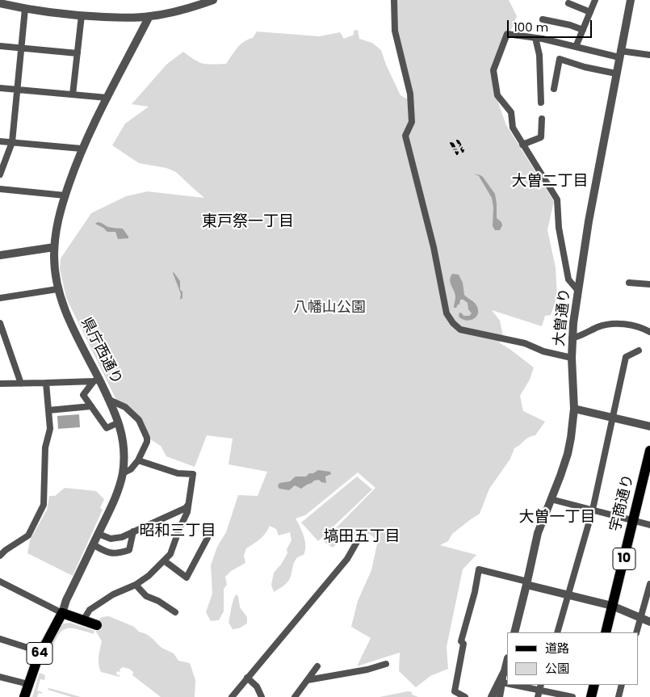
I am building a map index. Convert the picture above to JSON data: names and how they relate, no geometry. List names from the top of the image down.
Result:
{
  "streets": {
    "main road": [
      "県庁西通り",
      "宇商通り",
      "10",
      "64"
    ],
    "street": ["大曽通り"]
  },
  "districts": [
    "大曽二丁目",
    "東戸祭一丁目",
    "大曽一丁目",
    "昭和三丁目",
    "塙田五丁目"
  ],
  "parks": ["八幡山公園"],
  "legend": ["道路", "公園"],
  "scale_bar": "100 m"
}
